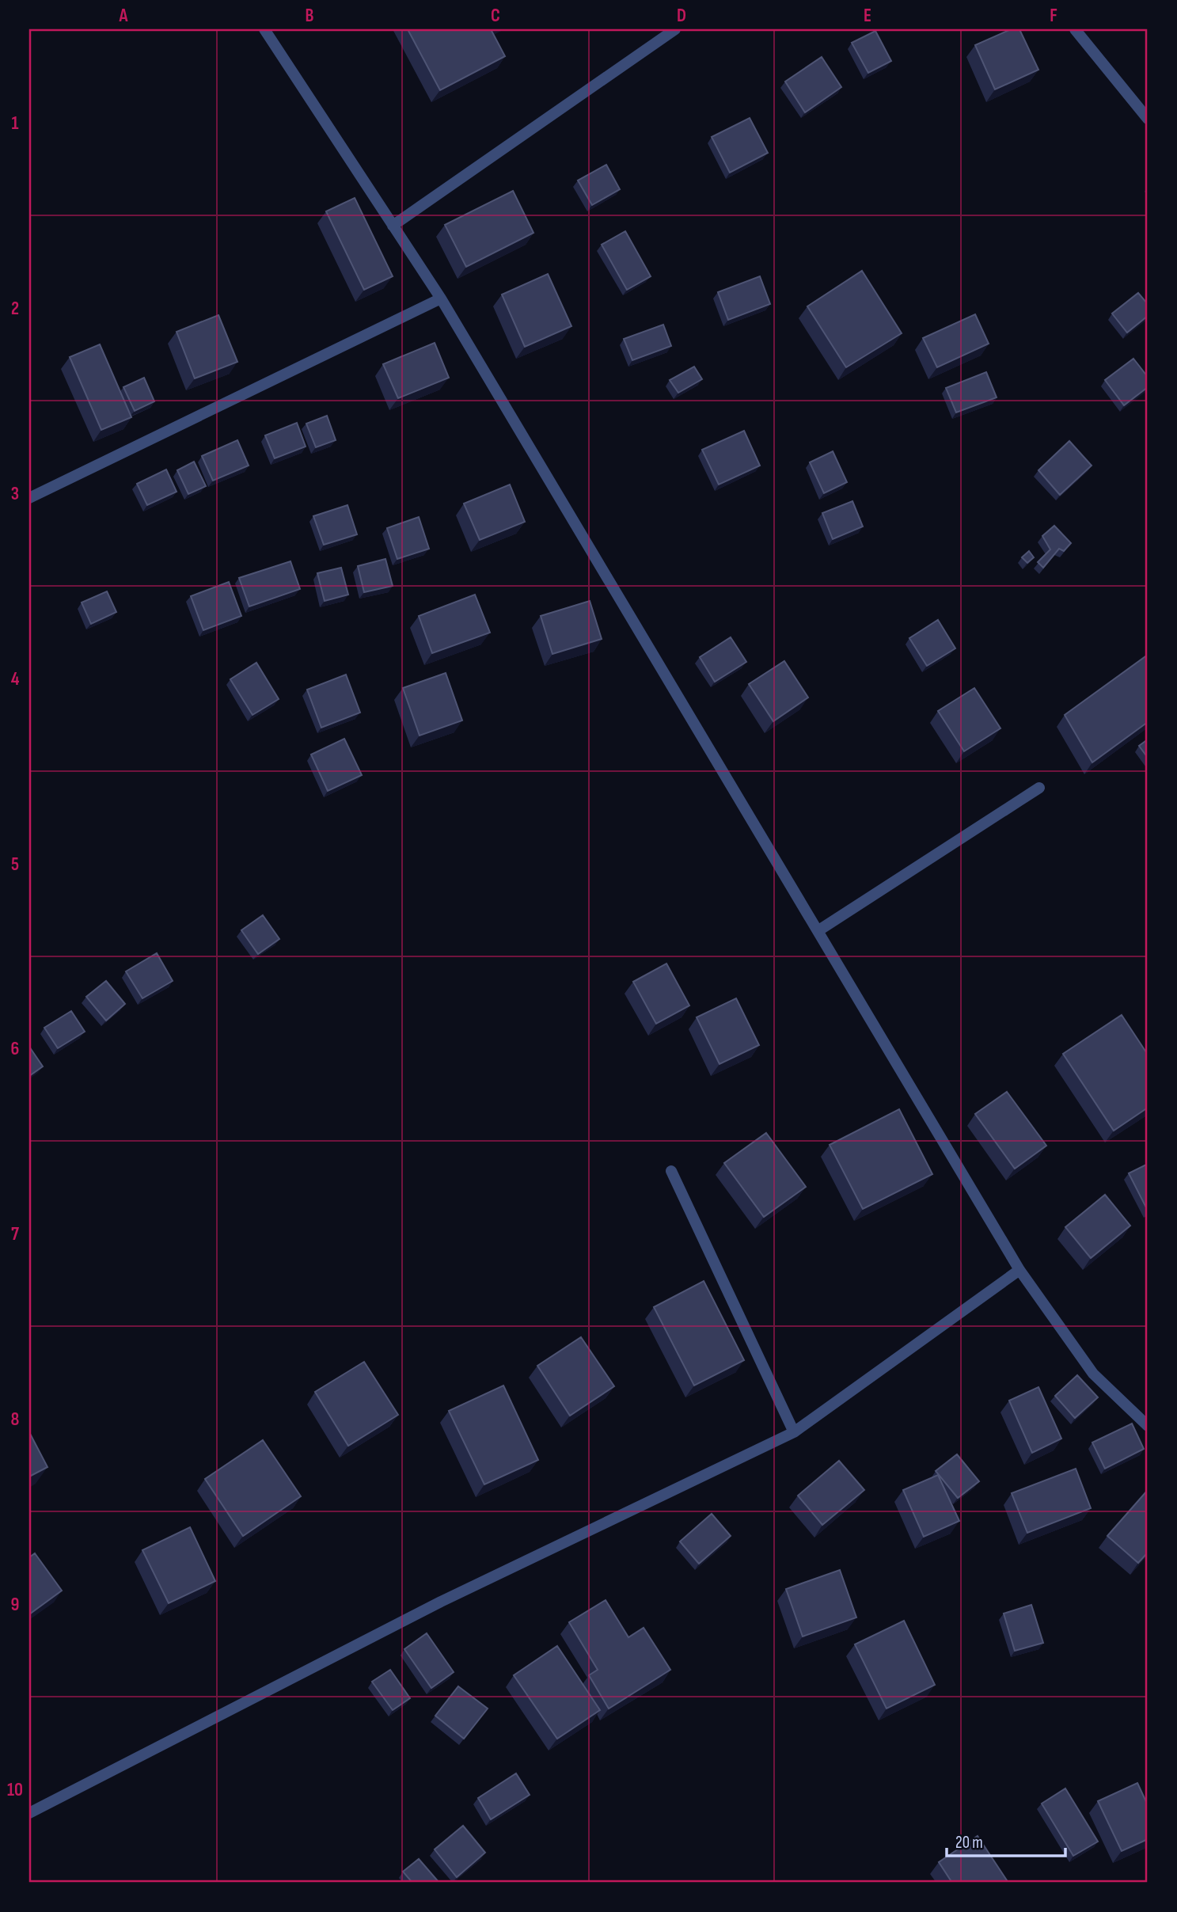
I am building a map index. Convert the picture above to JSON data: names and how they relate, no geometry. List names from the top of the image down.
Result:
{
  "scale_bar": "20 m",
  "grid": {
    "columns": [
      "A",
      "B",
      "C",
      "D",
      "E",
      "F"
    ],
    "rows": [
      "1",
      "2",
      "3",
      "4",
      "5",
      "6",
      "7",
      "8",
      "9",
      "10"
    ]
  }
}
